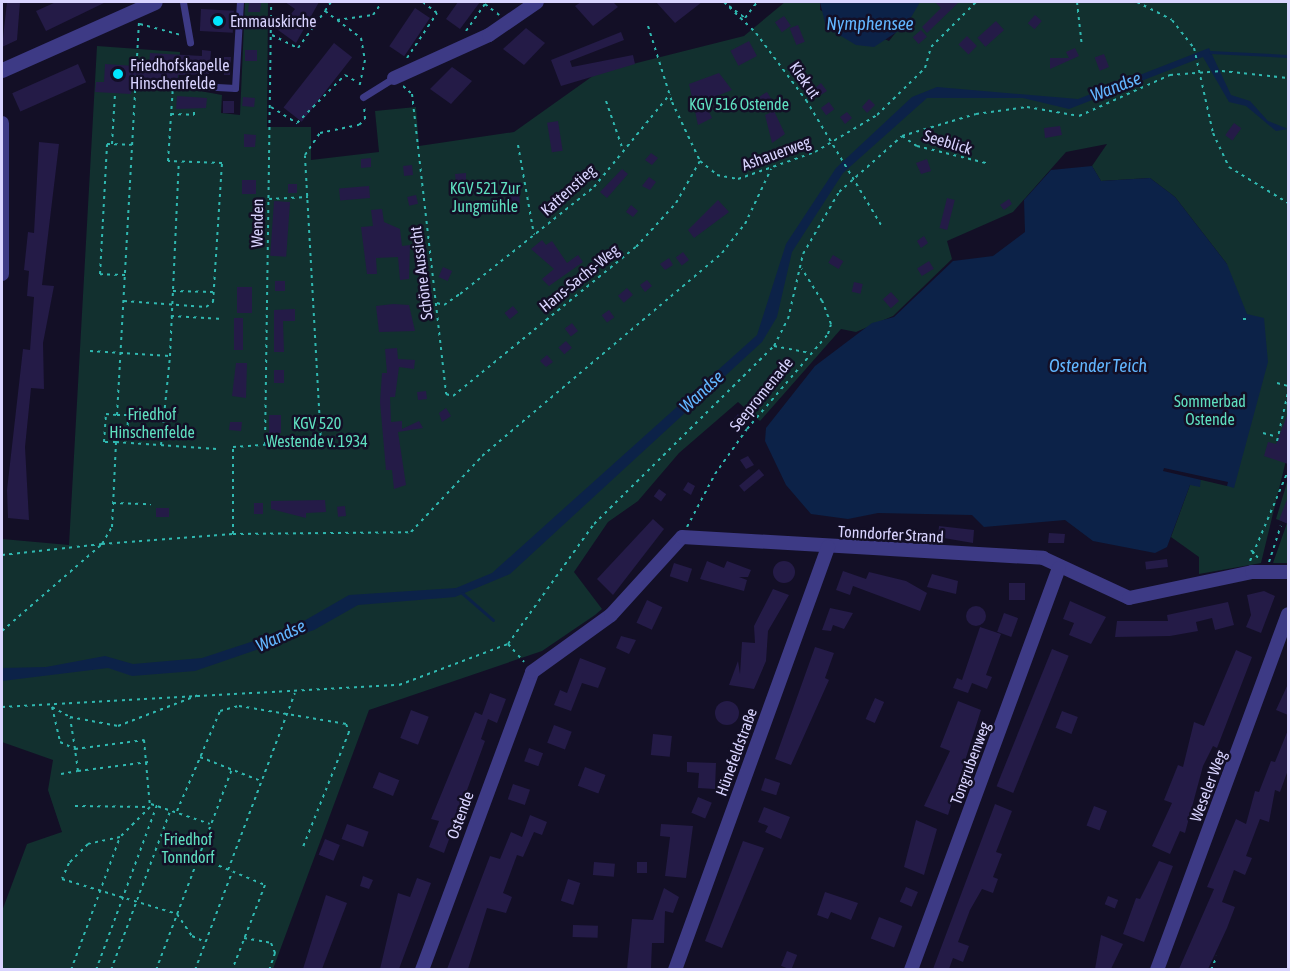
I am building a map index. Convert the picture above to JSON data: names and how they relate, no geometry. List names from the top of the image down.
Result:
{
  "streets": {
    "street": [
      "Tonndorfer Strand",
      "Hünefeldstraße",
      "Tongrubenweg",
      "Weseler Weg",
      "Ostende"
    ],
    "path": [
      "Kiek ut",
      "Seeblick",
      "Ashauerweg",
      "Kattenstieg",
      "Wenden",
      "Schöne Aussicht",
      "Hans-Sachs-Weg",
      "Seepromenade"
    ]
  },
  "crossings": [
    ["Kiek ut", "Ashauerweg"],
    ["Ashauerweg", "Hans-Sachs-Weg"],
    ["Kattenstieg", "Schöne Aussicht"],
    ["Schöne Aussicht", "Hans-Sachs-Weg"],
    ["Seepromenade", "Tonndorfer Strand"],
    ["Tonndorfer Strand", "Hünefeldstraße"],
    ["Tonndorfer Strand", "Tongrubenweg"]
  ],
  "water": ["Nymphensee", "Wandse", "Ostender Teich"],
  "parks": [
    "KGV 516 Ostende",
    "KGV 521 Zur Jungmühle",
    "Sommerbad Ostende",
    "Friedhof Hinschenfelde",
    "KGV 520 Westende v. 1934",
    "Friedhof Tonndorf"
  ],
  "places": ["Emmauskirche", "Friedhofskapelle Hinschenfelde"]
}
